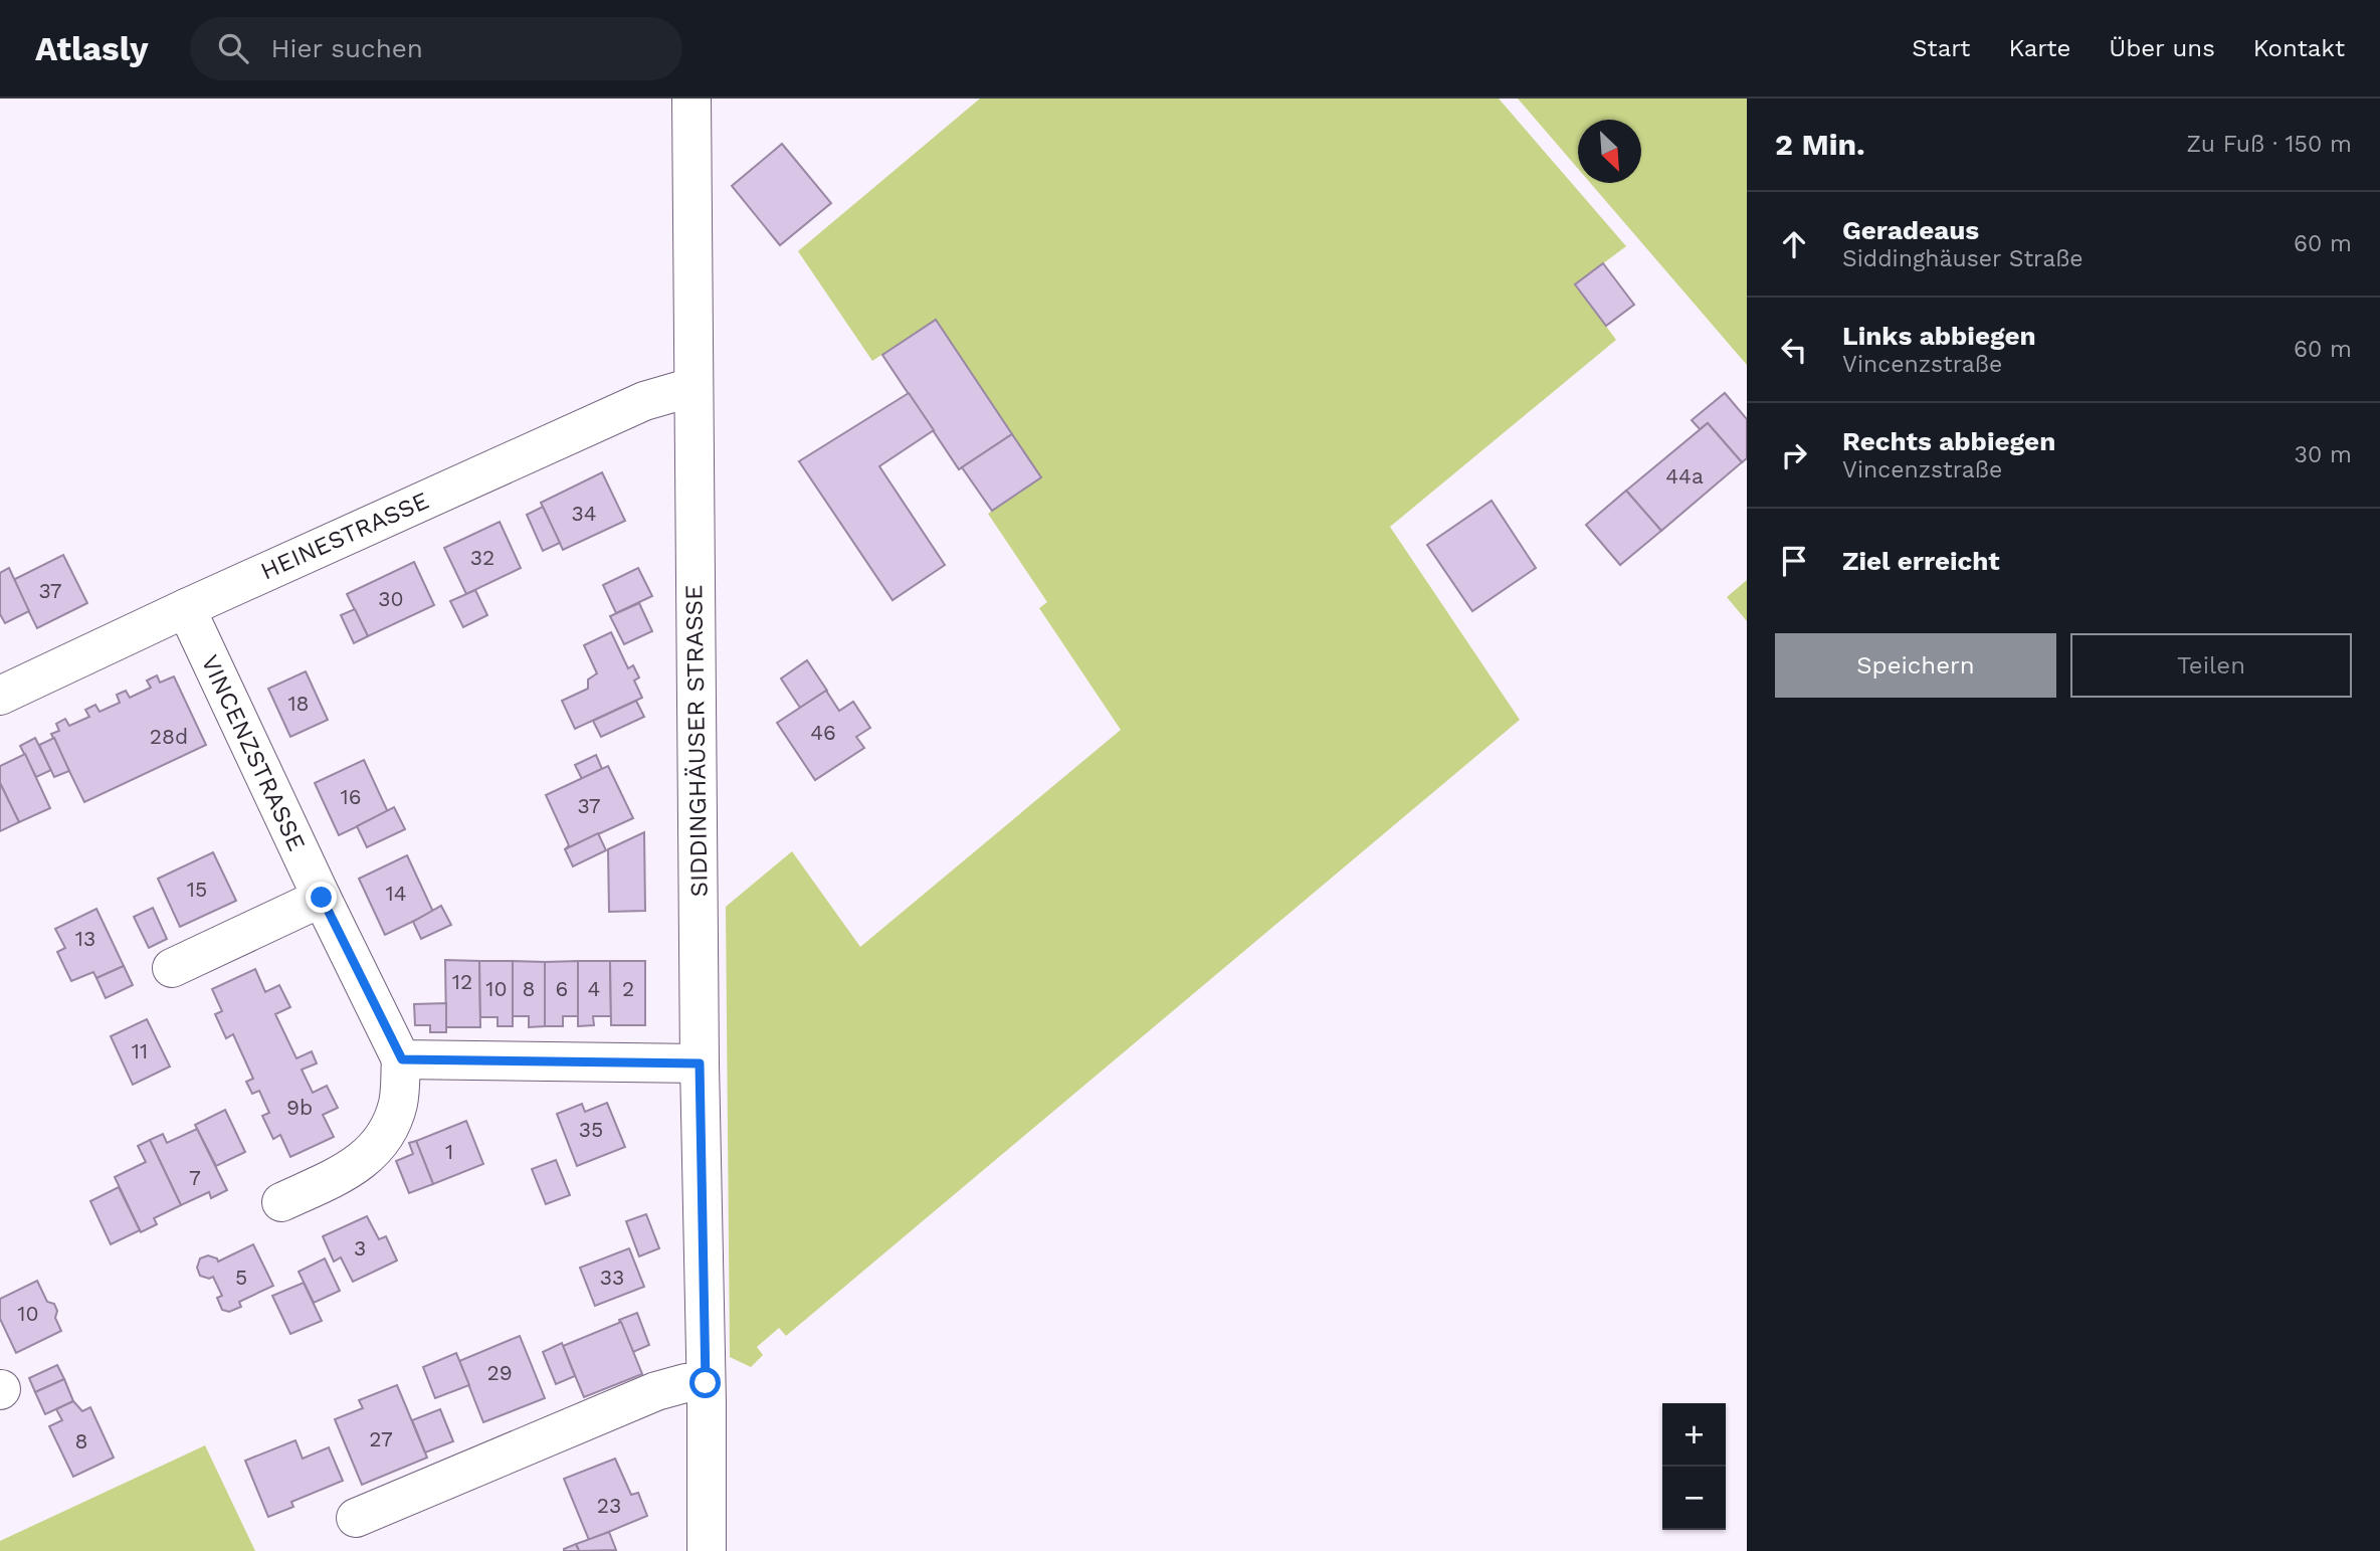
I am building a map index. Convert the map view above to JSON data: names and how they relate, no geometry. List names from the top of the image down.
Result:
{
  "streets": {
    "street": ["HEINESTRASSE", "SIDDINGHÄUSER STRASSE", "VINCENZSTRASSE"]
  },
  "crossings": [
    ["HEINESTRASSE", "SIDDINGHÄUSER STRASSE"],
    ["HEINESTRASSE", "VINCENZSTRASSE"]
  ],
  "house_numbers": [
    "44a",
    "34",
    "32",
    "37",
    "30",
    "18",
    "46",
    "28d",
    "16",
    "37",
    "15",
    "14",
    "13",
    "12",
    "10",
    "8",
    "6",
    "4",
    "2",
    "11",
    "9b",
    "35",
    "1",
    "7",
    "3",
    "5",
    "33",
    "10",
    "29",
    "27",
    "8",
    "23"
  ],
  "north": "bottom right",
  "page": {
    "header": "Atlasly",
    "search": "Hier suchen",
    "nav": [
      "Start",
      "Karte",
      "Über uns",
      "Kontakt"
    ],
    "heading": ["2 Min.", "Zu Fuß · 150 m"],
    "list": [
      ["Geradeaus", "Siddinghäuser Straße", "60 m"],
      ["Links abbiegen", "Vincenzstraße", "60 m"],
      ["Rechts abbiegen", "Vincenzstraße", "30 m"],
      "Ziel erreicht"
    ],
    "buttons": ["Speichern", "Teilen"],
    "map_buttons": ["+", "−"]
  }
}
